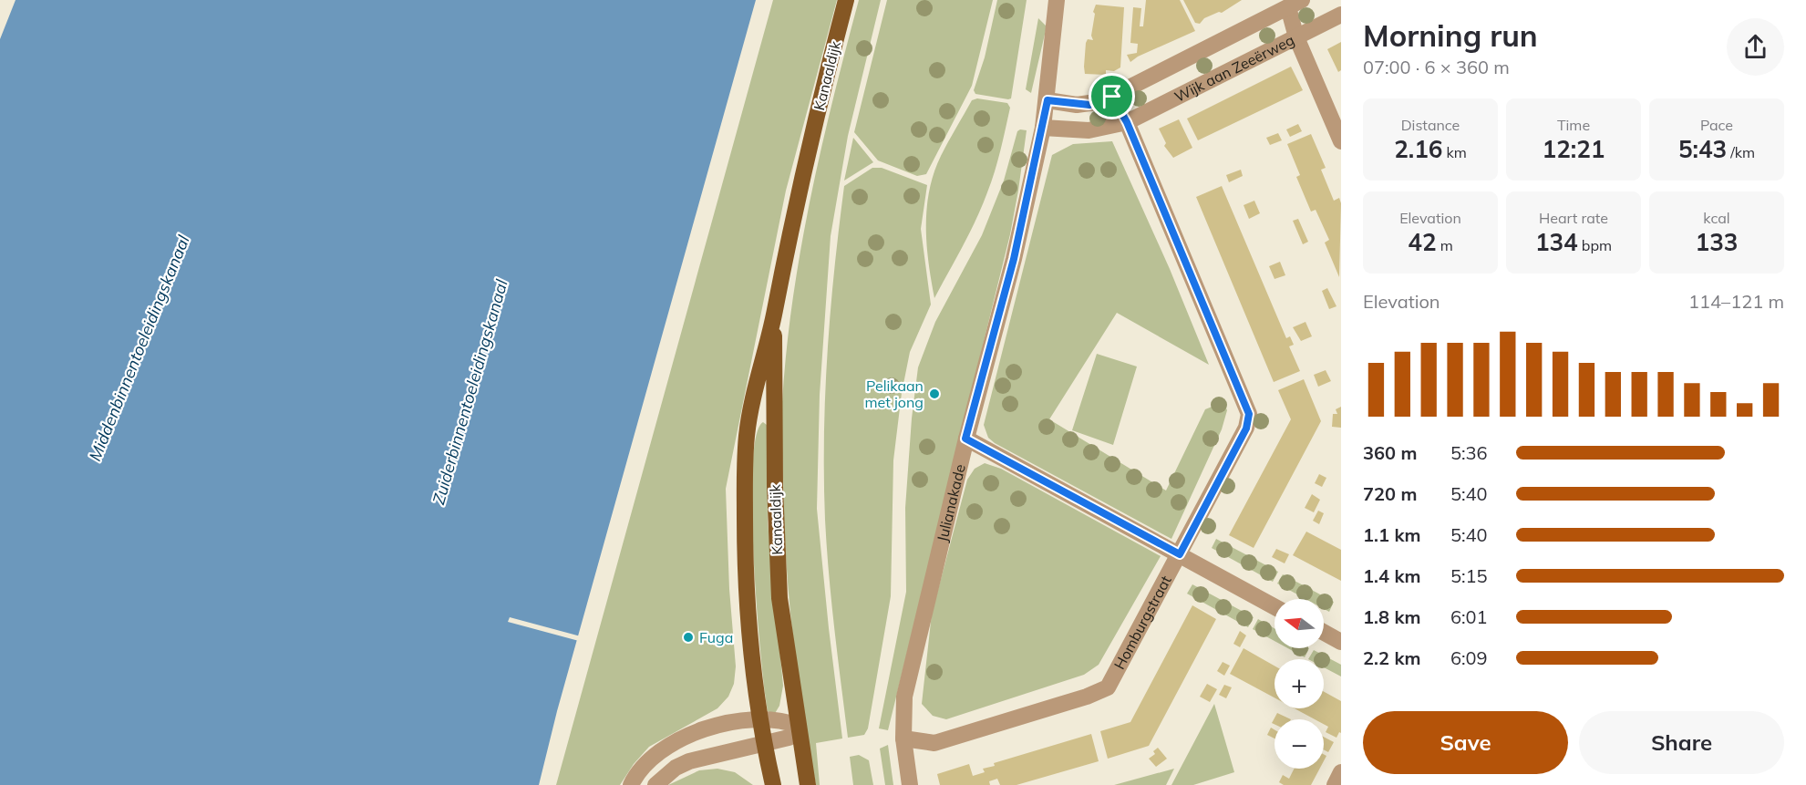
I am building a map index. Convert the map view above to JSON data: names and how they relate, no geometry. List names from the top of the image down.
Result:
{
  "streets": {
    "main road": ["Kanaaldijk"],
    "street": ["Wijk aan Zeeërweg", "Julianakade", "Homburgstraat"]
  },
  "crossings": [
    ["Wijk aan Zeeërweg", "Julianakade"],
    ["Wijk aan Zeeërweg", "Homburgstraat"],
    ["Julianakade", "Homburgstraat"]
  ],
  "water": ["Middenbinnentoeleidingskanaal", "Zuiderbinnentoeleidingskanaal"],
  "places": ["Pelikaan met jong", "Fuga"],
  "north": "left",
  "page": {
    "heading": ["Morning run", "07:00 · 6 × 360 m"],
    "stats": [
      ["Distance", "2.16 km"],
      ["Time", "12:21"],
      ["Pace", "5:43 /km"],
      ["Elevation", "42 m"],
      ["Heart rate", "134 bpm"],
      ["kcal", "133"]
    ],
    "chart": ["Elevation", "114–121 m"],
    "list": [
      {
        "name": "360 m",
        "note": "5:36"
      },
      {
        "name": "720 m",
        "note": "5:40"
      },
      {
        "name": "1.1 km",
        "note": "5:40"
      },
      {
        "name": "1.4 km",
        "note": "5:15"
      },
      {
        "name": "1.8 km",
        "note": "6:01"
      },
      {
        "name": "2.2 km",
        "note": "6:09"
      }
    ],
    "map_buttons": ["+", "−"],
    "buttons": ["Save", "Share"]
  }
}
